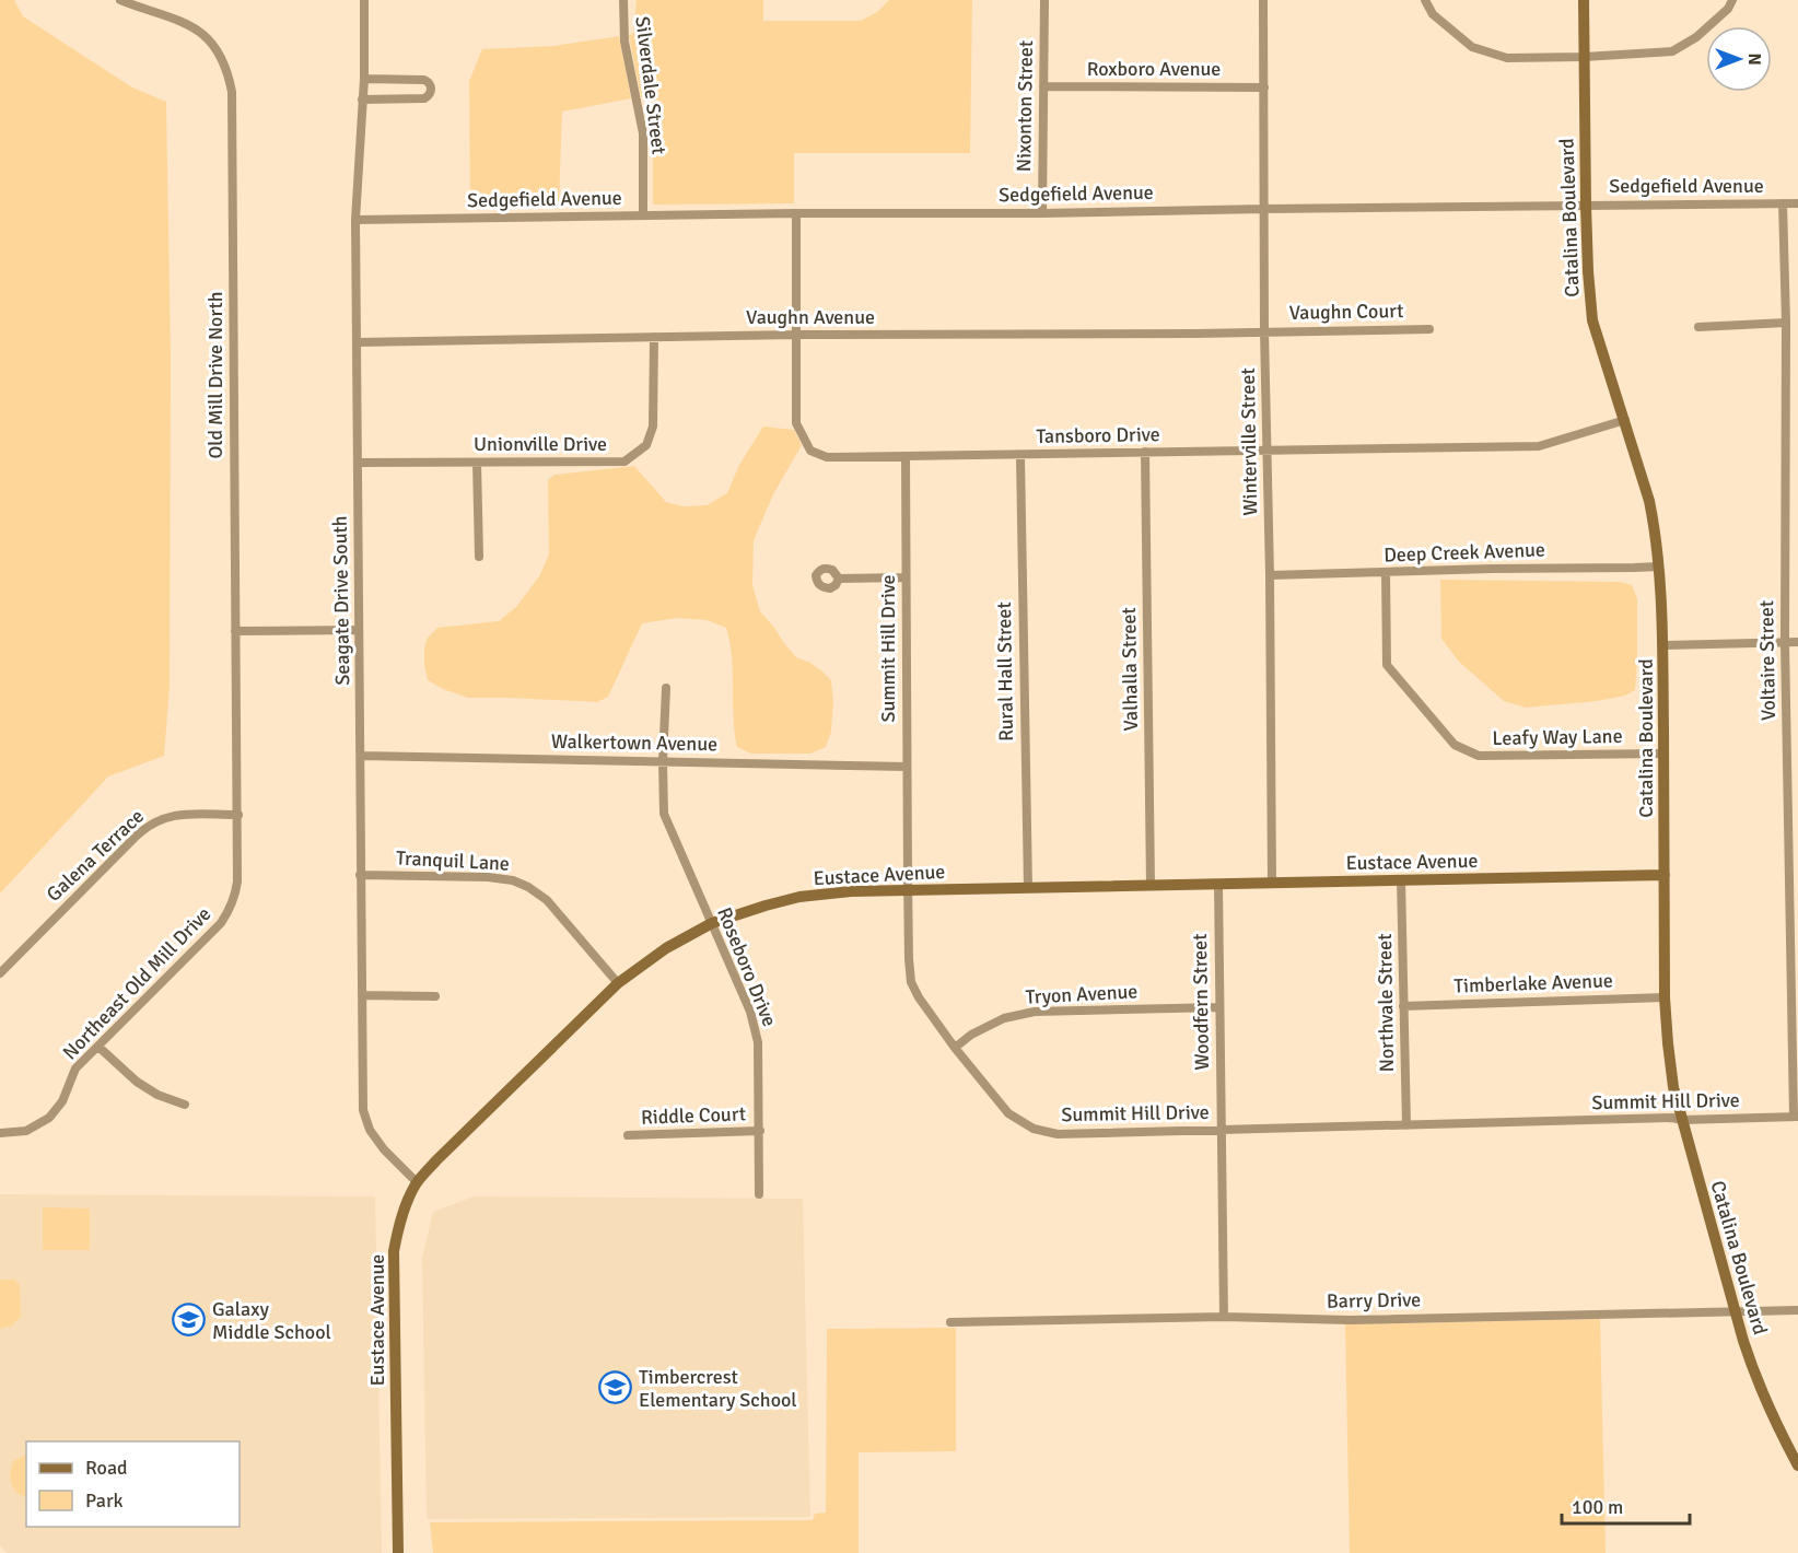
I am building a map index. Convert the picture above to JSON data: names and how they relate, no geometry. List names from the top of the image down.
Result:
{
  "streets": {
    "street": [
      "Roxboro Avenue",
      "Silverdale Street",
      "Nixonton Street",
      "Sedgefield Avenue",
      "Catalina Boulevard",
      "Vaughn Court",
      "Vaughn Avenue",
      "Old Mill Drive North",
      "Tansboro Drive",
      "Winterville Street",
      "Unionville Drive",
      "Deep Creek Avenue",
      "Seagate Drive South",
      "Summit Hill Drive",
      "Voltaire Street",
      "Valhalla Street",
      "Rural Hall Street",
      "Leafy Way Lane",
      "Walkertown Avenue",
      "Galena Terrace",
      "Tranquil Lane",
      "Eustace Avenue",
      "Roseboro Drive",
      "Northeast Old Mill Drive",
      "Timberlake Avenue",
      "Tryon Avenue",
      "Woodfern Street",
      "Northvale Street",
      "Riddle Court",
      "Barry Drive"
    ]
  },
  "crossings": [
    ["Roxboro Avenue", "Nixonton Street"],
    ["Roxboro Avenue", "Winterville Street"],
    ["Silverdale Street", "Sedgefield Avenue"],
    ["Nixonton Street", "Sedgefield Avenue"],
    ["Sedgefield Avenue", "Catalina Boulevard"],
    ["Sedgefield Avenue", "Tansboro Drive"],
    ["Sedgefield Avenue", "Winterville Street"],
    ["Sedgefield Avenue", "Seagate Drive South"],
    ["Sedgefield Avenue", "Voltaire Street"],
    ["Catalina Boulevard", "Tansboro Drive"],
    ["Catalina Boulevard", "Deep Creek Avenue"],
    ["Catalina Boulevard", "Summit Hill Drive"],
    ["Catalina Boulevard", "Leafy Way Lane"],
    ["Catalina Boulevard", "Eustace Avenue"],
    ["Catalina Boulevard", "Timberlake Avenue"],
    ["Catalina Boulevard", "Barry Drive"],
    ["Vaughn Court", "Vaughn Avenue"],
    ["Vaughn Court", "Winterville Street"],
    ["Vaughn Avenue", "Tansboro Drive"],
    ["Vaughn Avenue", "Winterville Street"],
    ["Vaughn Avenue", "Unionville Drive"],
    ["Vaughn Avenue", "Seagate Drive South"],
    ["Old Mill Drive North", "Galena Terrace"],
    ["Old Mill Drive North", "Northeast Old Mill Drive"],
    ["Tansboro Drive", "Winterville Street"],
    ["Tansboro Drive", "Summit Hill Drive"],
    ["Tansboro Drive", "Valhalla Street"],
    ["Tansboro Drive", "Rural Hall Street"],
    ["Winterville Street", "Deep Creek Avenue"],
    ["Winterville Street", "Eustace Avenue"],
    ["Unionville Drive", "Seagate Drive South"],
    ["Deep Creek Avenue", "Leafy Way Lane"],
    ["Seagate Drive South", "Walkertown Avenue"],
    ["Seagate Drive South", "Tranquil Lane"],
    ["Seagate Drive South", "Eustace Avenue"],
    ["Summit Hill Drive", "Voltaire Street"],
    ["Summit Hill Drive", "Walkertown Avenue"],
    ["Summit Hill Drive", "Eustace Avenue"],
    ["Summit Hill Drive", "Tryon Avenue"],
    ["Summit Hill Drive", "Woodfern Street"],
    ["Summit Hill Drive", "Northvale Street"],
    ["Valhalla Street", "Eustace Avenue"],
    ["Rural Hall Street", "Eustace Avenue"],
    ["Walkertown Avenue", "Roseboro Drive"],
    ["Galena Terrace", "Northeast Old Mill Drive"],
    ["Tranquil Lane", "Eustace Avenue"],
    ["Eustace Avenue", "Roseboro Drive"],
    ["Eustace Avenue", "Woodfern Street"],
    ["Eustace Avenue", "Northvale Street"],
    ["Roseboro Drive", "Riddle Court"],
    ["Timberlake Avenue", "Northvale Street"],
    ["Tryon Avenue", "Woodfern Street"],
    ["Woodfern Street", "Barry Drive"]
  ],
  "places": {
    "school or university": ["Galaxy Middle School", "Timbercrest Elementary School"]
  },
  "legend": ["Road", "Park"],
  "scale_bar": "100 m",
  "north": "right"
}
